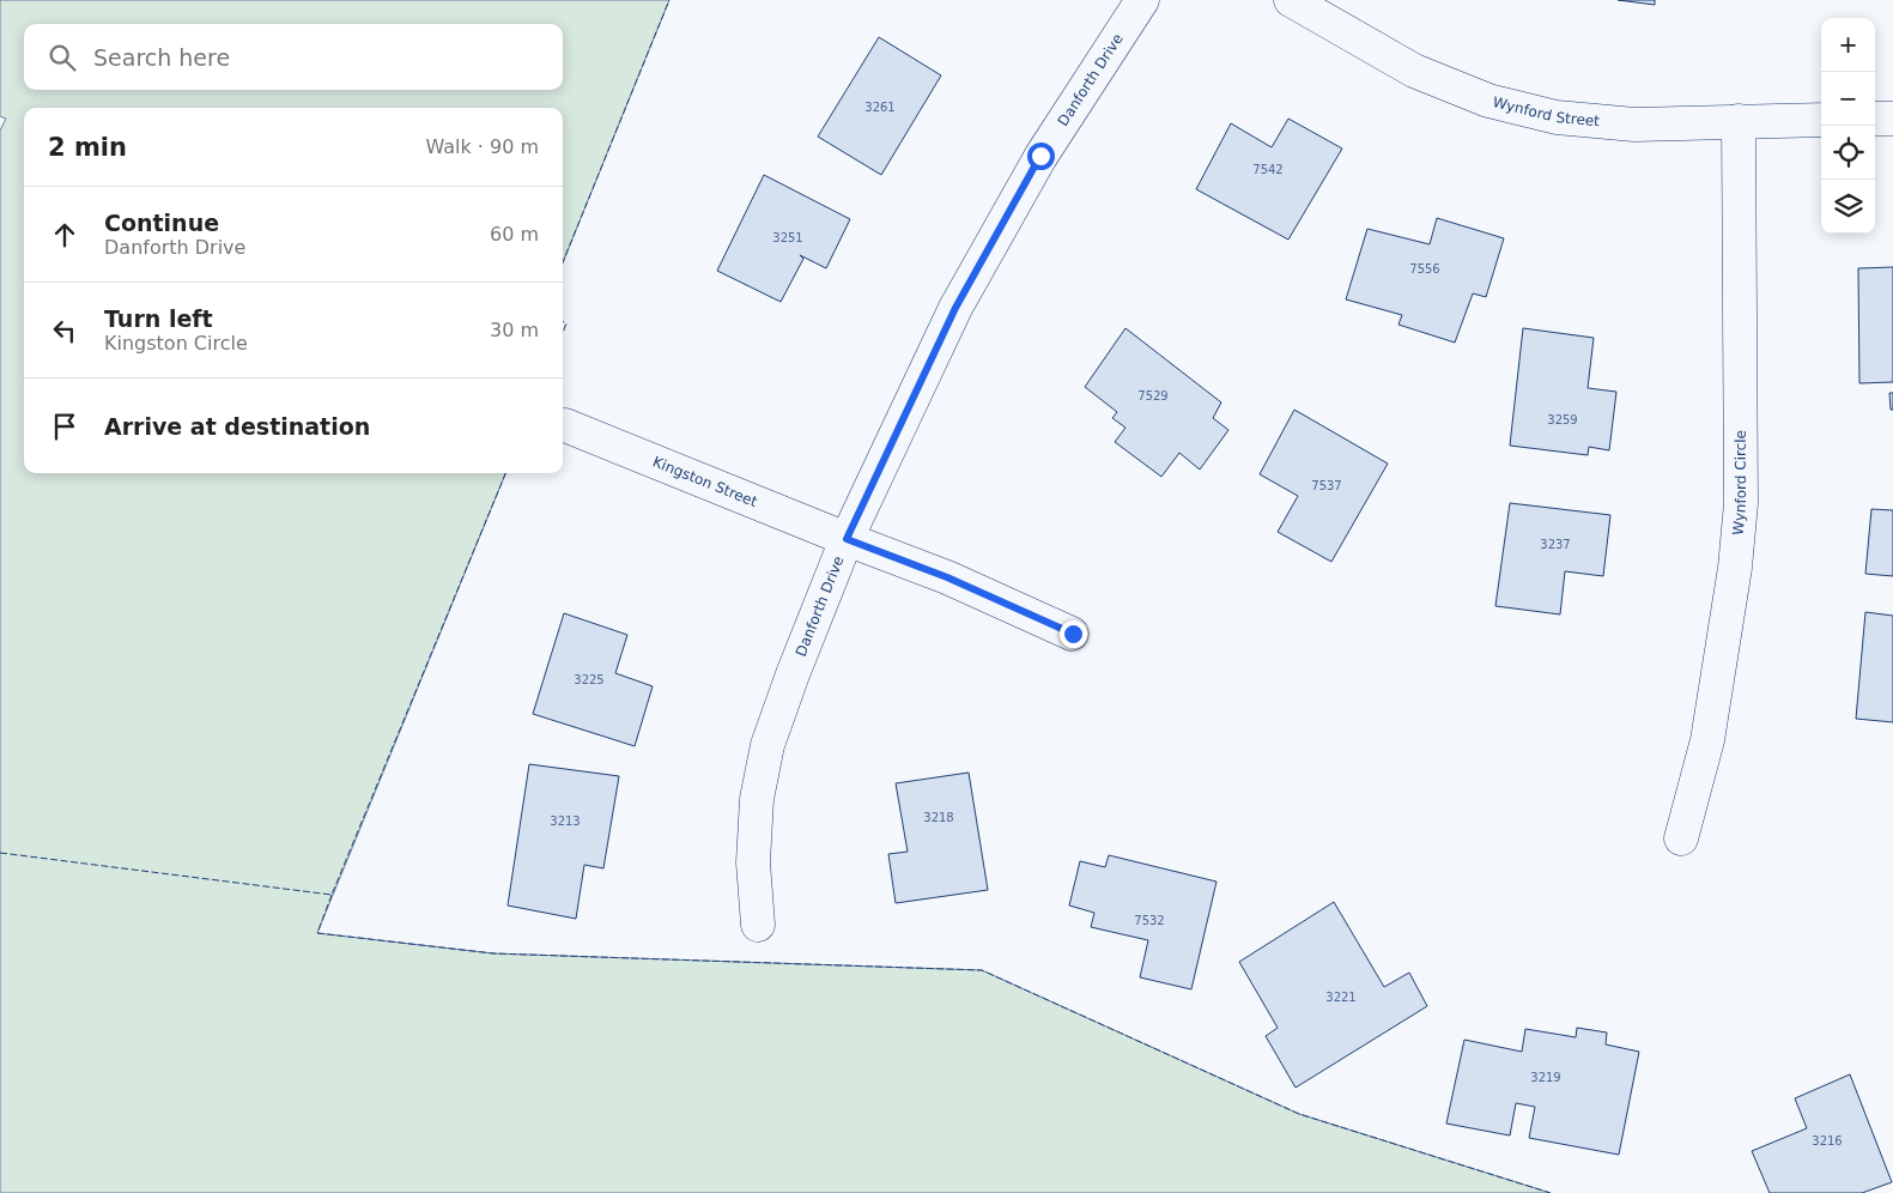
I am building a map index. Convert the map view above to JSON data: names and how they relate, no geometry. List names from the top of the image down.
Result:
{
  "streets": {
    "street": [
      "Danforth Drive",
      "Wynford Street",
      "Kingston Street",
      "Wynford Circle"
    ]
  },
  "crossings": [
    ["Danforth Drive", "Kingston Street"],
    ["Wynford Street", "Wynford Circle"]
  ],
  "house_numbers": [
    "3261",
    "7542",
    "3251",
    "7556",
    "7529",
    "3259",
    "7537",
    "3237",
    "3225",
    "3218",
    "3213",
    "7532",
    "3221",
    "3219",
    "3216"
  ],
  "page": {
    "map_buttons": ["+", "−"],
    "search": "Search here",
    "heading": ["2 min", "Walk · 90 m"],
    "list": [
      ["Continue", "Danforth Drive", "60 m"],
      ["Turn left", "Kingston Circle", "30 m"],
      "Arrive at destination"
    ]
  }
}
